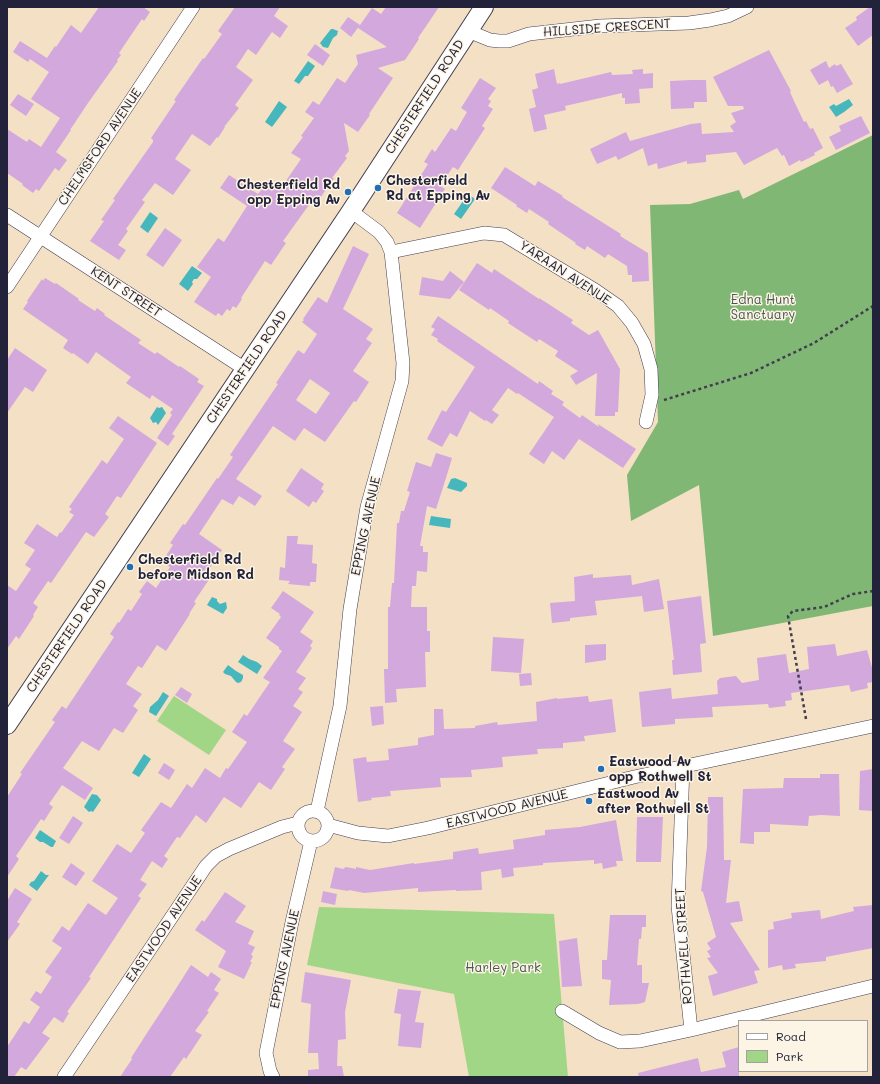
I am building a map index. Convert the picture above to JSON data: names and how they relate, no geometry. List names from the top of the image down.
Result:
{
  "streets": {
    "street": [
      "HILLSIDE CRESCENT",
      "CHESTERFIELD ROAD",
      "CHELMSFORD AVENUE",
      "YARAAN AVENUE",
      "KENT STREET",
      "EPPING AVENUE",
      "EASTWOOD AVENUE",
      "ROTHWELL STREET"
    ]
  },
  "crossings": [
    ["HILLSIDE CRESCENT", "CHESTERFIELD ROAD"],
    ["CHESTERFIELD ROAD", "KENT STREET"],
    ["CHESTERFIELD ROAD", "EPPING AVENUE"],
    ["CHELMSFORD AVENUE", "KENT STREET"],
    ["YARAAN AVENUE", "EPPING AVENUE"],
    ["EPPING AVENUE", "EASTWOOD AVENUE"],
    ["EASTWOOD AVENUE", "ROTHWELL STREET"]
  ],
  "parks": ["Edna Hunt Sanctuary", "Harley Park"],
  "places": [
    "Chesterfield Rd at Epping Av",
    "Chesterfield Rd opp Epping Av",
    "Chesterfield Rd before Midson Rd",
    "Eastwood Av opp Rothwell St",
    "Eastwood Av after Rothwell St"
  ],
  "legend": ["Road", "Park"]
}
